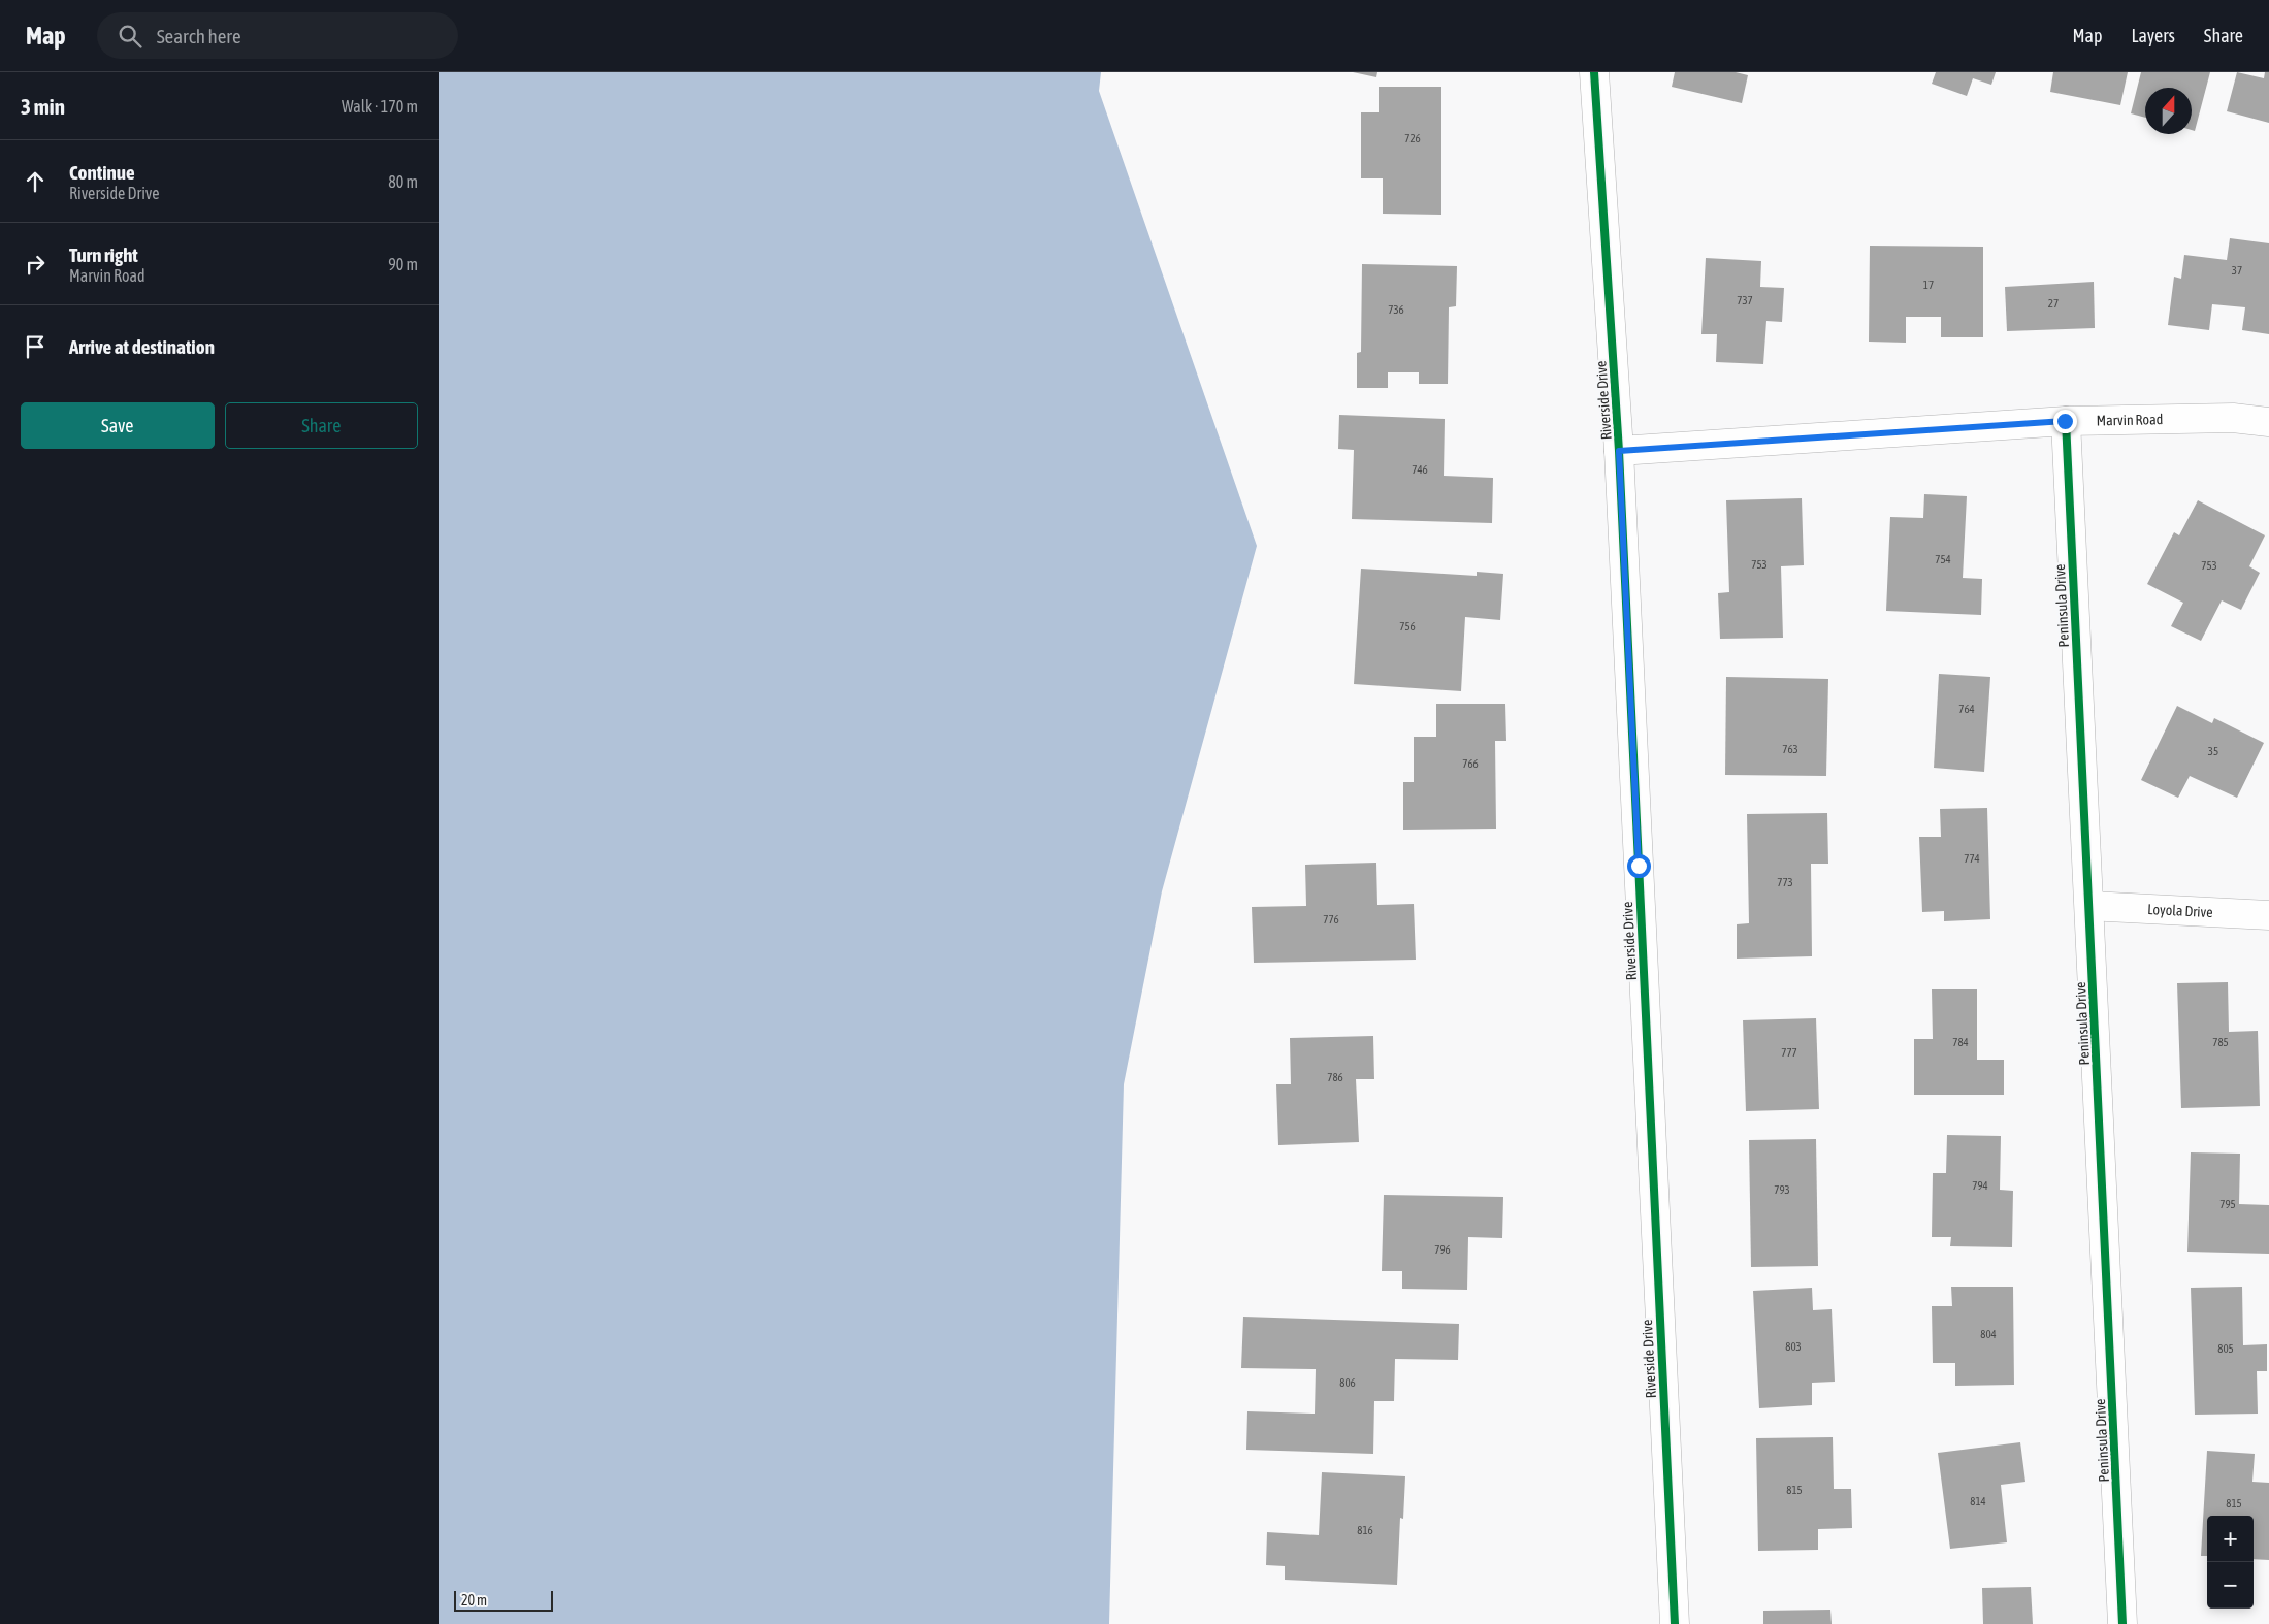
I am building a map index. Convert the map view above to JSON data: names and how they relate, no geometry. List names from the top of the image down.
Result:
{
  "streets": {
    "street": [
      "Riverside Drive",
      "Marvin Road",
      "Peninsula Drive",
      "Loyola Drive"
    ]
  },
  "crossings": [
    ["Riverside Drive", "Marvin Road"],
    ["Marvin Road", "Peninsula Drive"],
    ["Peninsula Drive", "Loyola Drive"]
  ],
  "house_numbers": [
    "726",
    "37",
    "17",
    "737",
    "27",
    "736",
    "746",
    "754",
    "753",
    "753",
    "756",
    "764",
    "763",
    "35",
    "766",
    "774",
    "773",
    "776",
    "784",
    "785",
    "777",
    "786",
    "794",
    "793",
    "795",
    "796",
    "804",
    "803",
    "805",
    "806",
    "815",
    "814",
    "815",
    "816"
  ],
  "scale_bar": "20 m",
  "north": "top",
  "page": {
    "header": "Map",
    "search": "Search here",
    "nav": ["Map", "Layers", "Share"],
    "heading": ["3 min", "Walk · 170 m"],
    "list": [
      ["Continue", "Riverside Drive", "80 m"],
      ["Turn right", "Marvin Road", "90 m"],
      "Arrive at destination"
    ],
    "buttons": ["Save", "Share"],
    "map_buttons": ["+", "−"],
    "scale": "20 m"
  }
}
